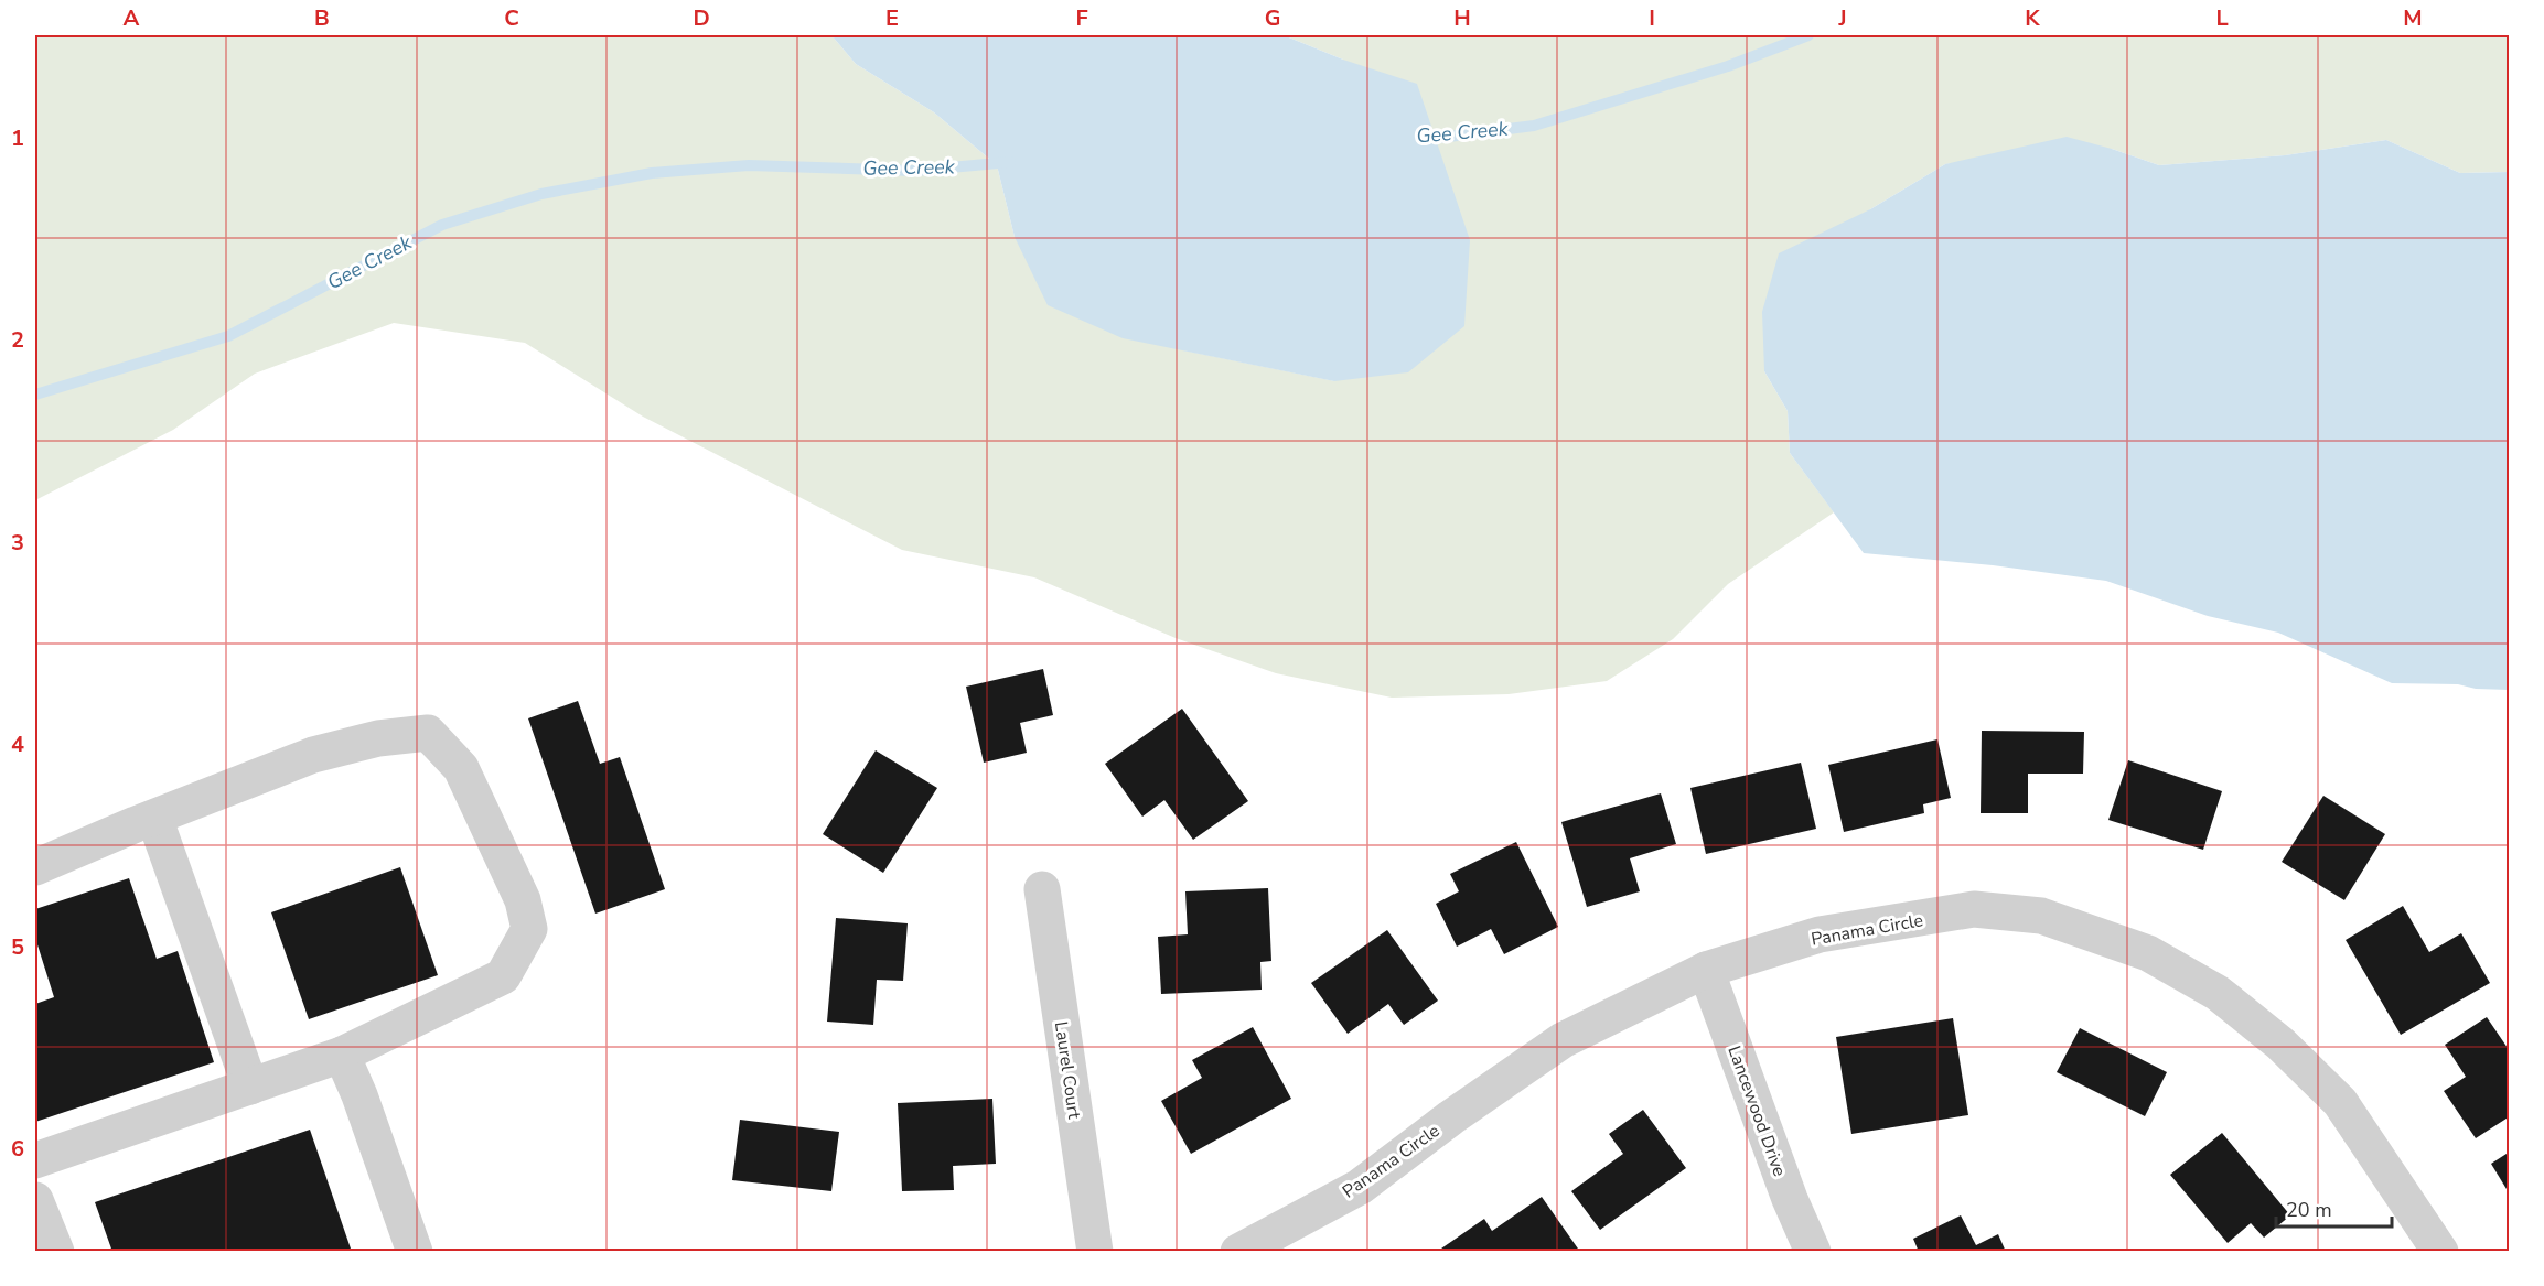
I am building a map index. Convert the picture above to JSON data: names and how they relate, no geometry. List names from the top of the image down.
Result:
{
  "streets": {
    "street": ["Panama Circle", "Laurel Court", "Lancewood Drive"]
  },
  "crossings": [
    ["Panama Circle", "Lancewood Drive"]
  ],
  "water": ["Gee Creek"],
  "scale_bar": "20 m",
  "grid": {
    "columns": [
      "A",
      "B",
      "C",
      "D",
      "E",
      "F",
      "G",
      "H",
      "I",
      "J",
      "K",
      "L",
      "M"
    ],
    "rows": [
      "1",
      "2",
      "3",
      "4",
      "5",
      "6"
    ]
  }
}
